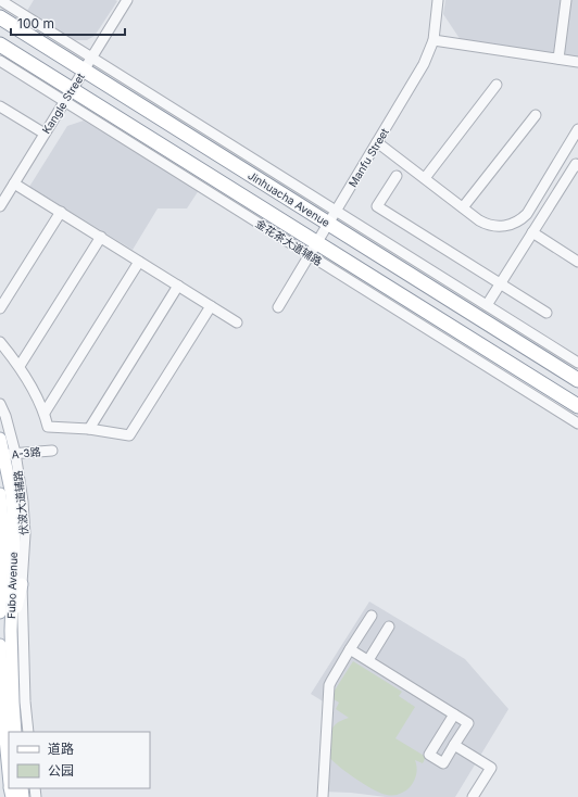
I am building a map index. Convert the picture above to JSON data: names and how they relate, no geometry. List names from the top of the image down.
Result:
{
  "streets": {
    "highway": ["Jinhuacha Avenue"],
    "main road": ["Fubo Avenue"],
    "street": [
      "Kangle Street",
      "Manfu Street",
      "金花茶大道辅路",
      "A-3路",
      "伏波大道辅路"
    ]
  },
  "crossings": [
    ["Kangle Street", "Jinhuacha Avenue"],
    ["Manfu Street", "Jinhuacha Avenue"],
    ["Manfu Street", "金花茶大道辅路"],
    ["Jinhuacha Avenue", "金花茶大道辅路"],
    ["A-3路", "伏波大道辅路"],
    ["A-3路", "Fubo Avenue"],
    ["伏波大道辅路", "Fubo Avenue"]
  ],
  "legend": ["道路", "公园"],
  "scale_bar": "100 m"
}
